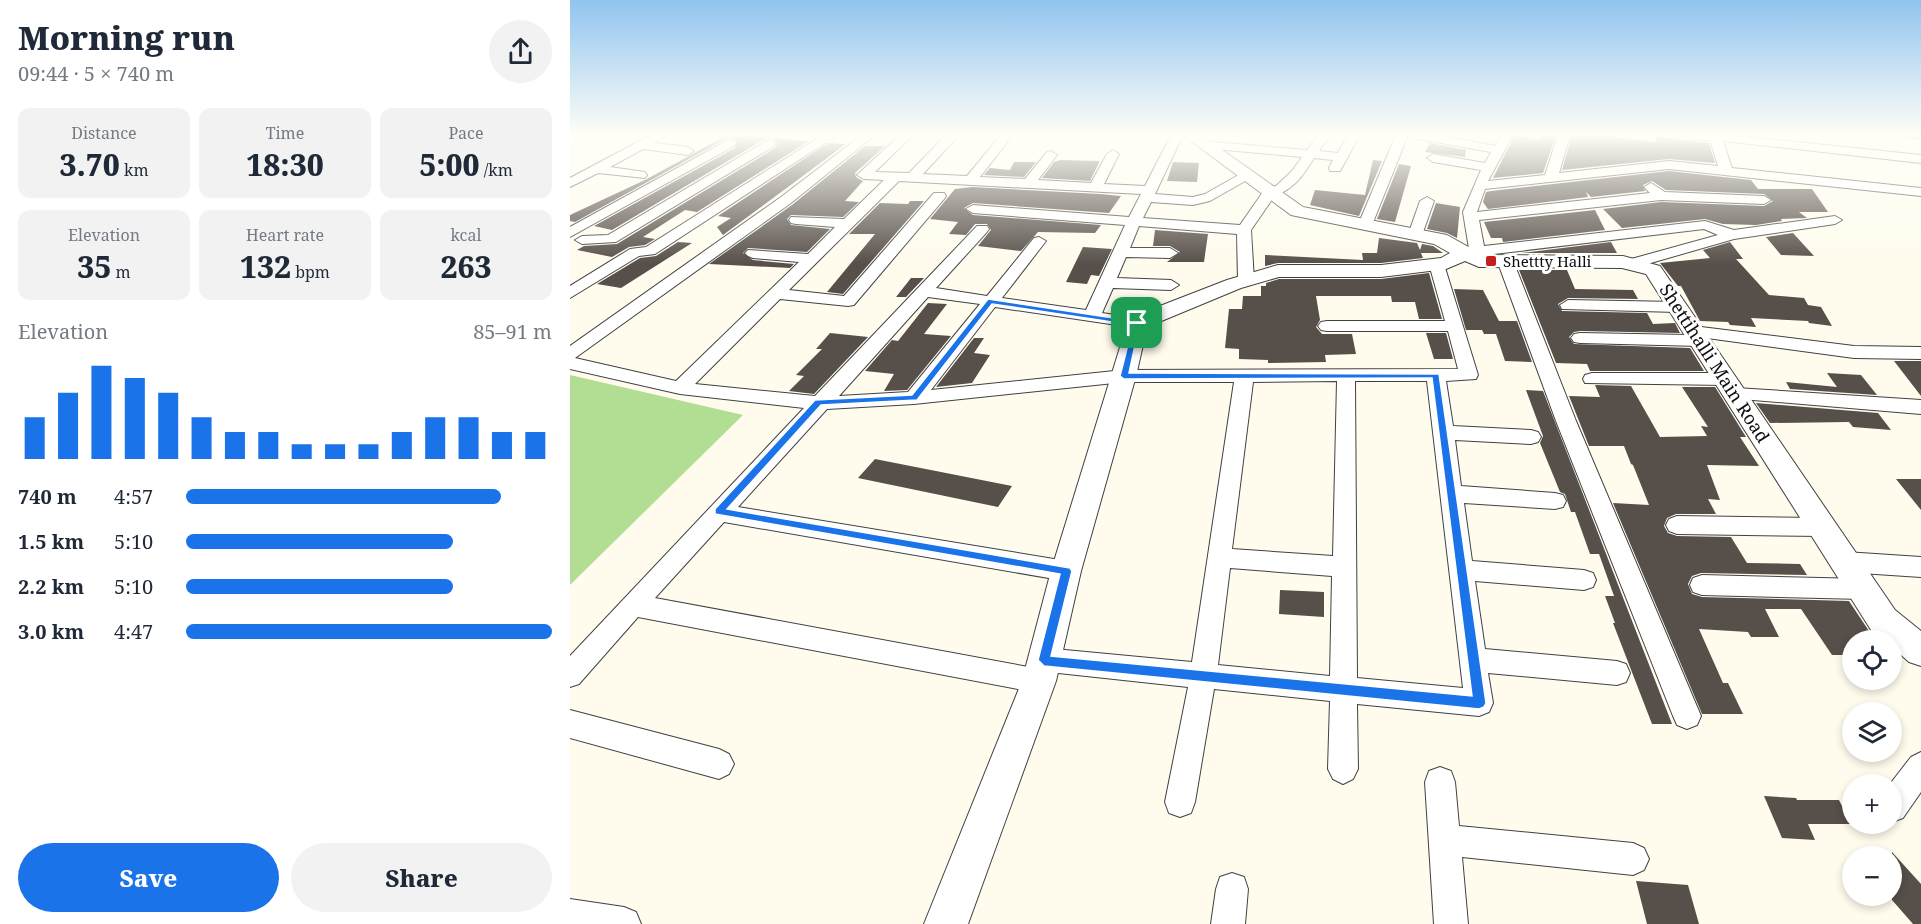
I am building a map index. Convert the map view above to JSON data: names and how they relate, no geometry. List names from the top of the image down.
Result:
{
  "streets": {
    "street": ["Shettihalli Main Road"]
  },
  "places": {
    "transit": ["Shettty Halli"]
  },
  "page": {
    "heading": ["Morning run", "09:44 · 5 × 740 m"],
    "stats": [
      ["Distance", "3.70 km"],
      ["Time", "18:30"],
      ["Pace", "5:00 /km"],
      ["Elevation", "35 m"],
      ["Heart rate", "132 bpm"],
      ["kcal", "263"]
    ],
    "chart": ["Elevation", "85–91 m"],
    "list": [
      {
        "name": "740 m",
        "note": "4:57"
      },
      {
        "name": "1.5 km",
        "note": "5:10"
      },
      {
        "name": "2.2 km",
        "note": "5:10"
      },
      {
        "name": "3.0 km",
        "note": "4:47"
      }
    ],
    "map_buttons": ["+", "−"],
    "buttons": ["Save", "Share"]
  }
}
